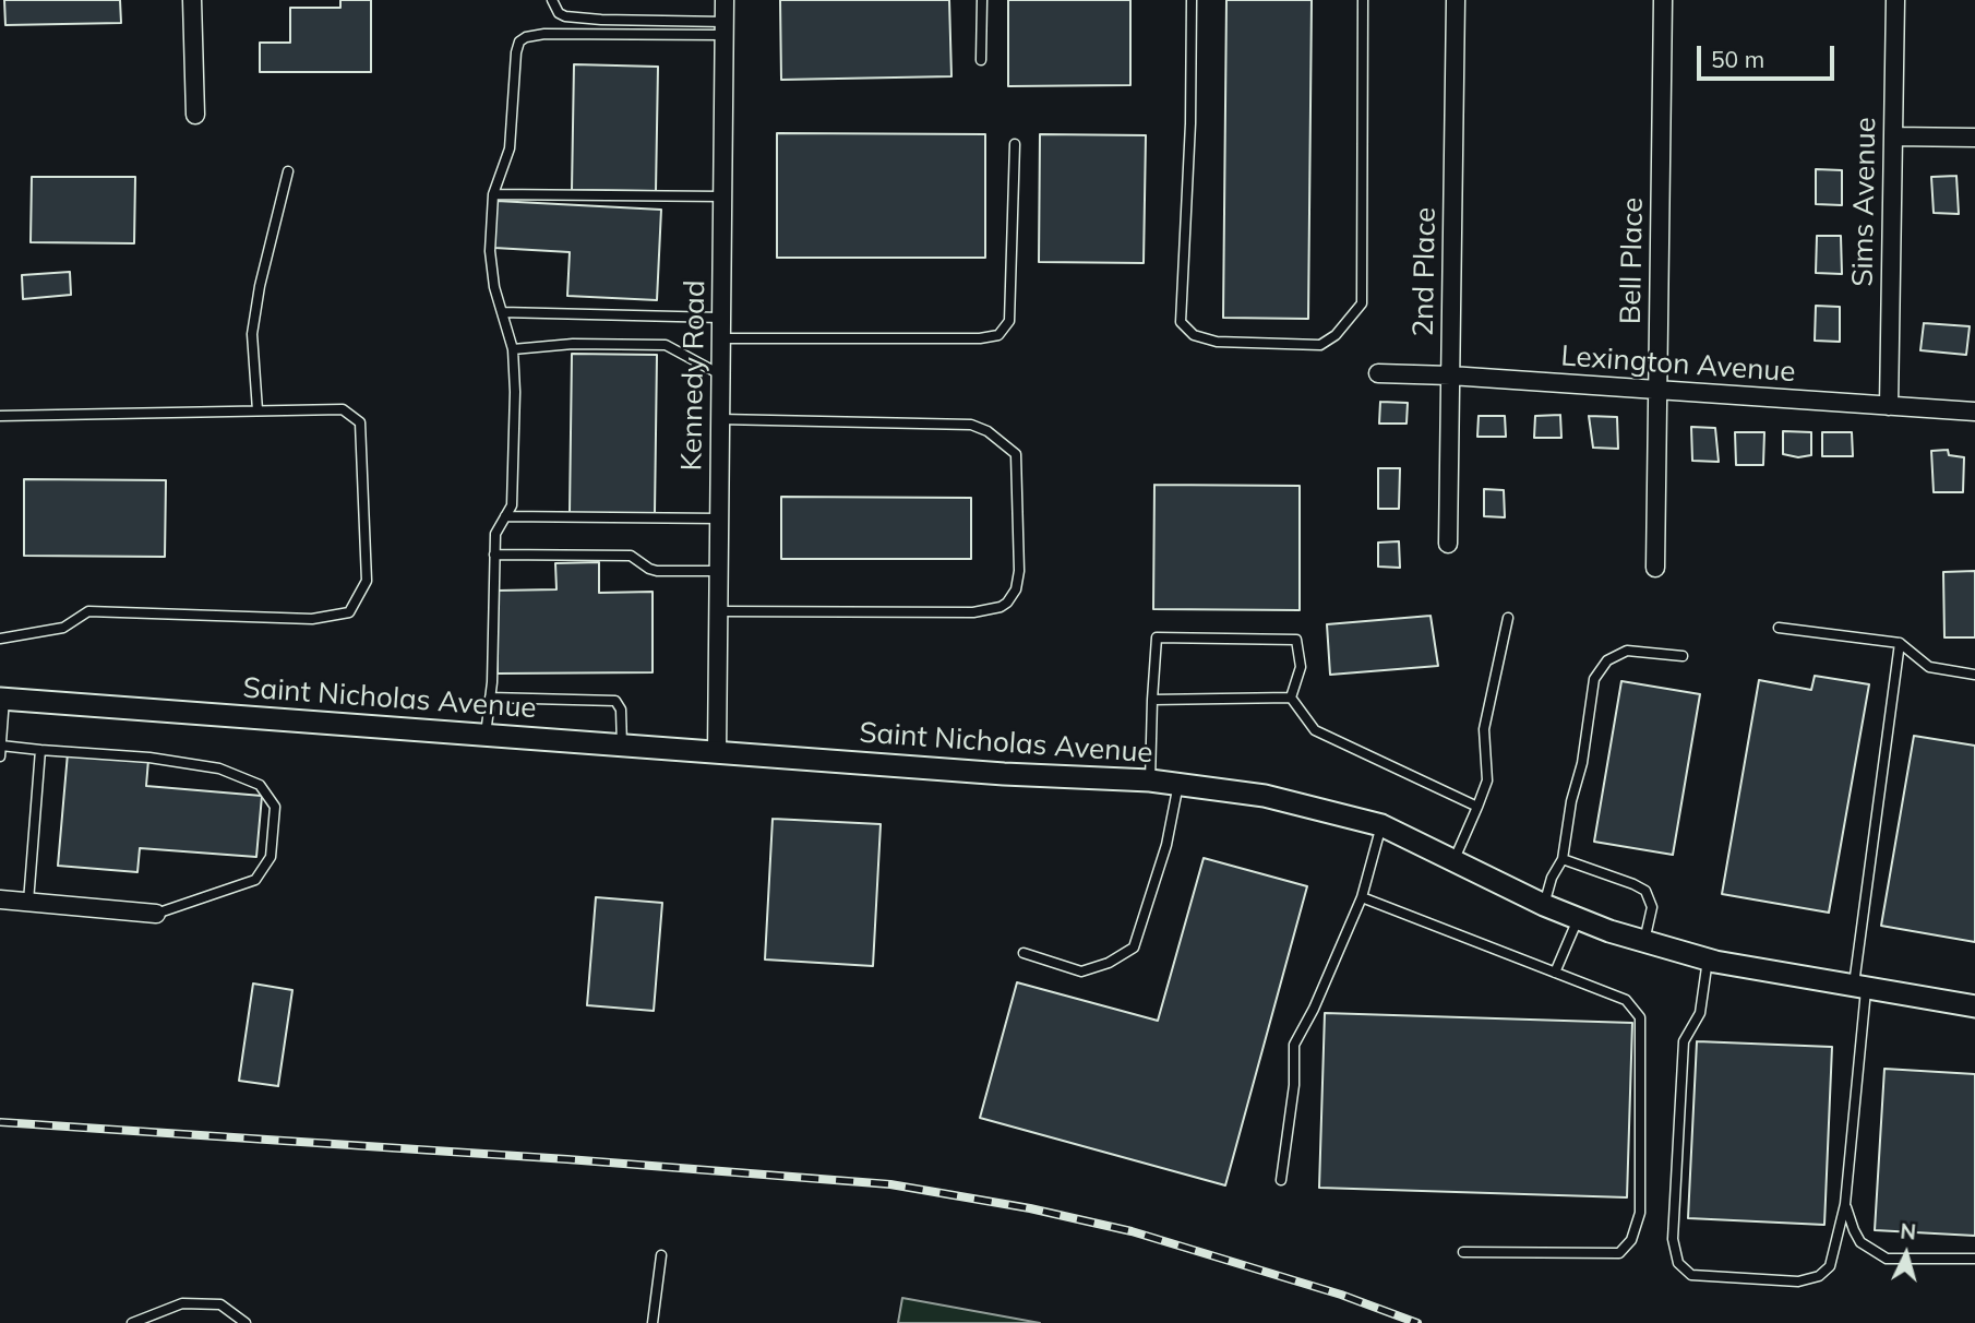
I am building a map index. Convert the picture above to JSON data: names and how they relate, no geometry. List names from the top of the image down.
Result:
{
  "streets": {
    "street": [
      "Sims Avenue",
      "Bell Place",
      "2nd Place",
      "Lexington Avenue",
      "Kennedy Road",
      "Saint Nicholas Avenue"
    ]
  },
  "crossings": [
    ["Sims Avenue", "Lexington Avenue"],
    ["Bell Place", "Lexington Avenue"],
    ["2nd Place", "Lexington Avenue"],
    ["Kennedy Road", "Saint Nicholas Avenue"]
  ],
  "scale_bar": "50 m",
  "north": "top"
}
